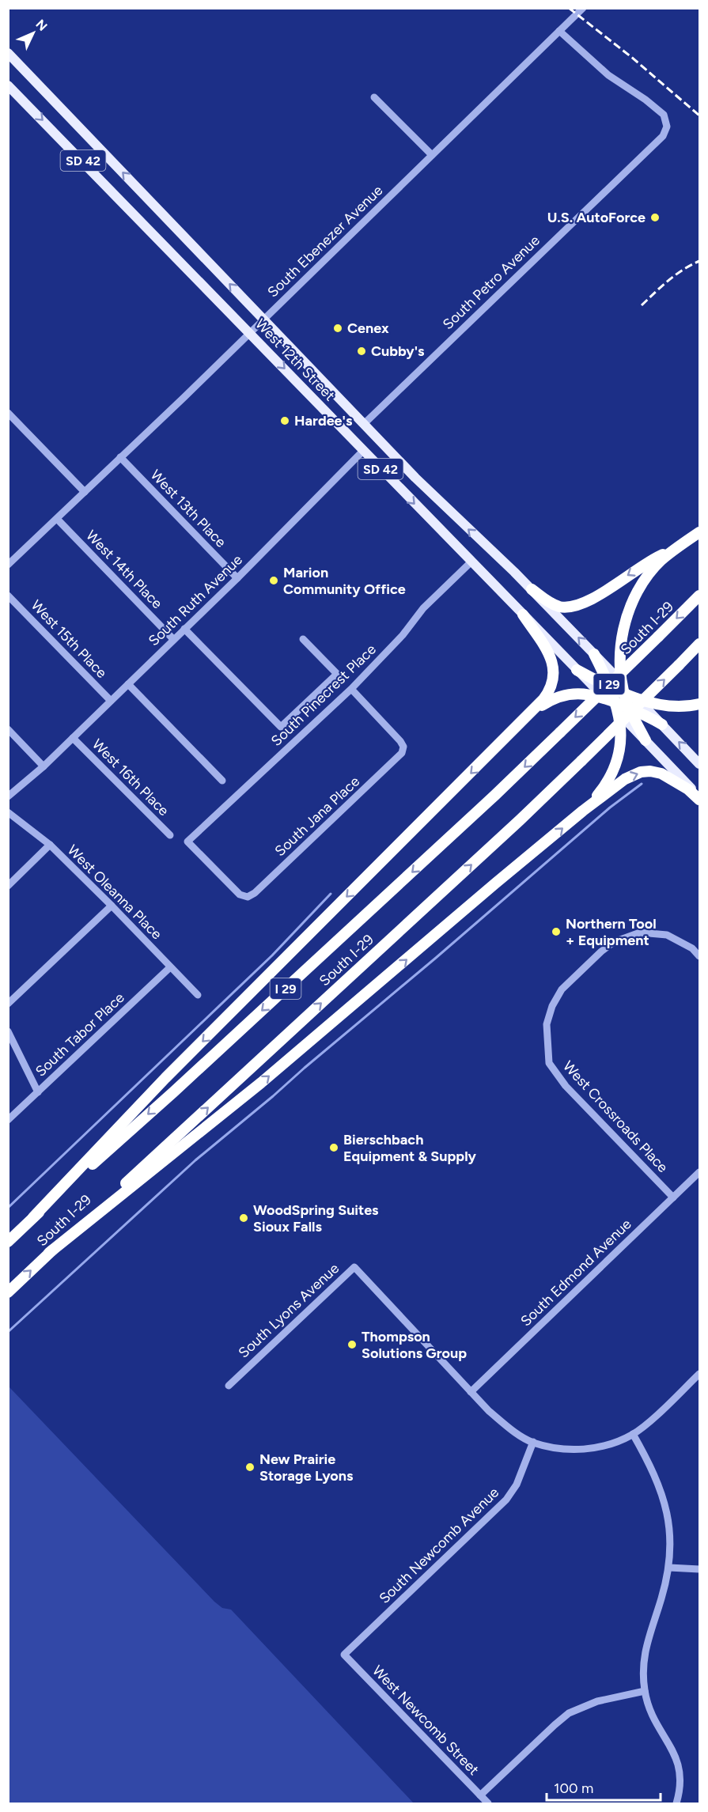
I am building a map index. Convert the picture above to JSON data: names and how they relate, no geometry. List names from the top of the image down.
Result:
{
  "streets": {
    "highway": ["South I-29", "I 29"],
    "main road": ["SD 42", "West 12th Street"],
    "street": [
      "South Ebenezer Avenue",
      "South Petro Avenue",
      "West 13th Place",
      "West 14th Place",
      "South Ruth Avenue",
      "West 15th Place",
      "South Pinecrest Place",
      "West 16th Place",
      "South Jana Place",
      "West Oleanna Place",
      "South Tabor Place",
      "West Crossroads Place",
      "South Edmond Avenue",
      "South Lyons Avenue",
      "South Newcomb Avenue",
      "West Newcomb Street"
    ]
  },
  "crossings": [
    ["South Ebenezer Avenue", "South Petro Avenue"],
    ["South Ebenezer Avenue", "West 12th Street"],
    ["South Ebenezer Avenue", "West 13th Place"],
    ["South Ebenezer Avenue", "West 14th Place"],
    ["South Petro Avenue", "West 12th Street"],
    ["West 12th Street", "South Ruth Avenue"],
    ["West 12th Street", "South Pinecrest Place"],
    ["West 13th Place", "South Ruth Avenue"],
    ["West 14th Place", "South Ruth Avenue"],
    ["South Ruth Avenue", "West 15th Place"],
    ["South Ruth Avenue", "West 16th Place"],
    ["South Pinecrest Place", "South Jana Place"],
    ["West Oleanna Place", "South Tabor Place"],
    ["West Crossroads Place", "South Edmond Avenue"],
    ["South Edmond Avenue", "South Lyons Avenue"],
    ["South Lyons Avenue", "South Newcomb Avenue"],
    ["South Newcomb Avenue", "West Newcomb Street"]
  ],
  "places": [
    "U.S. AutoForce",
    "Cenex",
    "Cubby's",
    "Hardee's",
    "Marion Community Office",
    "Northern Tool + Equipment",
    "Bierschbach Equipment & Supply",
    "WoodSpring Suites Sioux Falls",
    "Thompson Solutions Group",
    "New Prairie Storage Lyons"
  ],
  "scale_bar": "100 m",
  "north": "top right"
}
